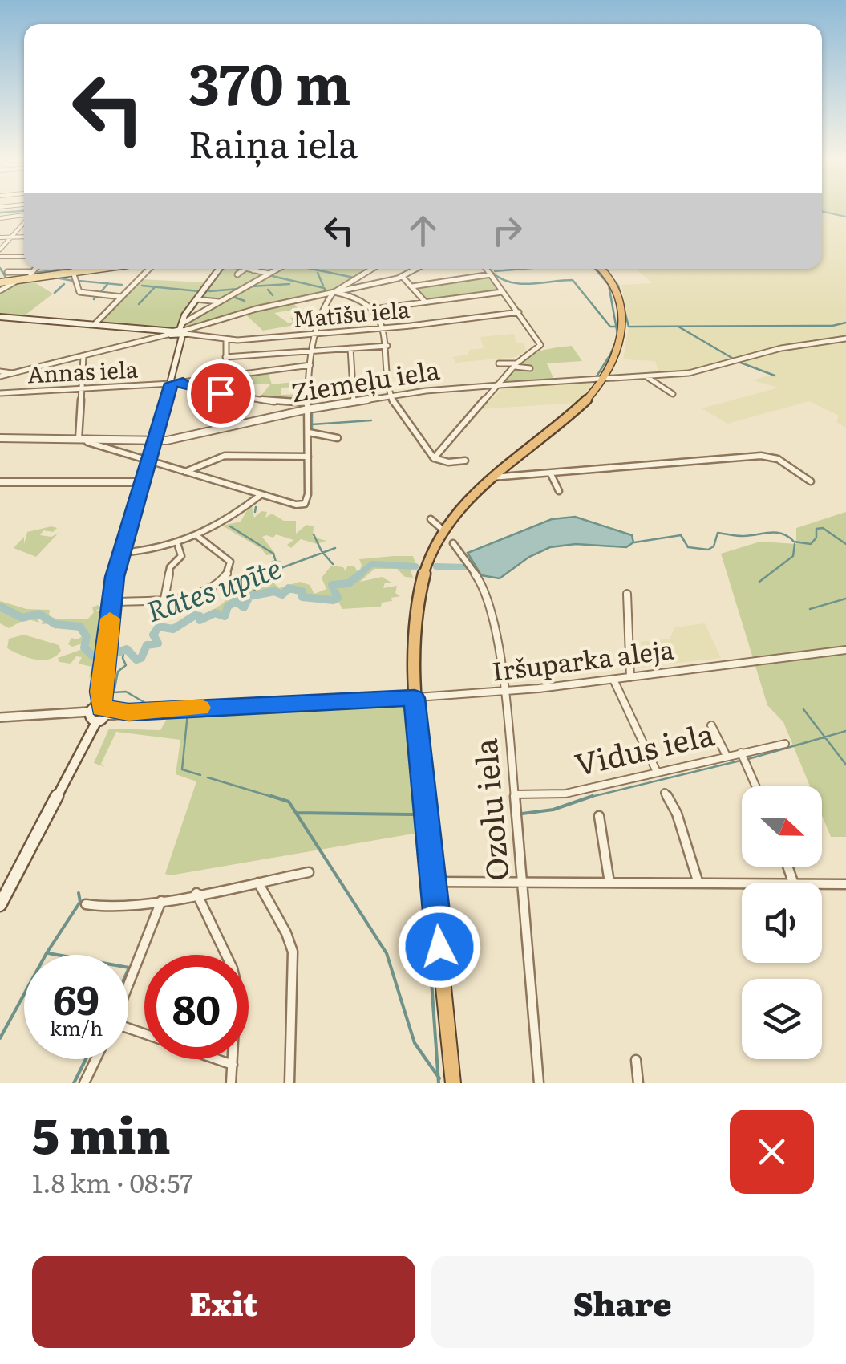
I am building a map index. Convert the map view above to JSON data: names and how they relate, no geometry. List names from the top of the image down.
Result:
{
  "streets": {
    "street": [
      "Matīšu iela",
      "Annas iela",
      "Ziemeļu iela",
      "Iršuparka aleja",
      "Vidus iela",
      "Ozolu iela"
    ]
  },
  "crossings": [
    ["Iršuparka aleja", "Ozolu iela"],
    ["Vidus iela", "Ozolu iela"]
  ],
  "water": ["Rātes upīte"],
  "north": "right",
  "page": {
    "turn": ["370 m", "Raiņa iela"],
    "speed": "69 km/h",
    "limit": "80",
    "heading": ["5 min", "1.8 km · 08:57"],
    "buttons": ["Exit", "Share"]
  }
}
